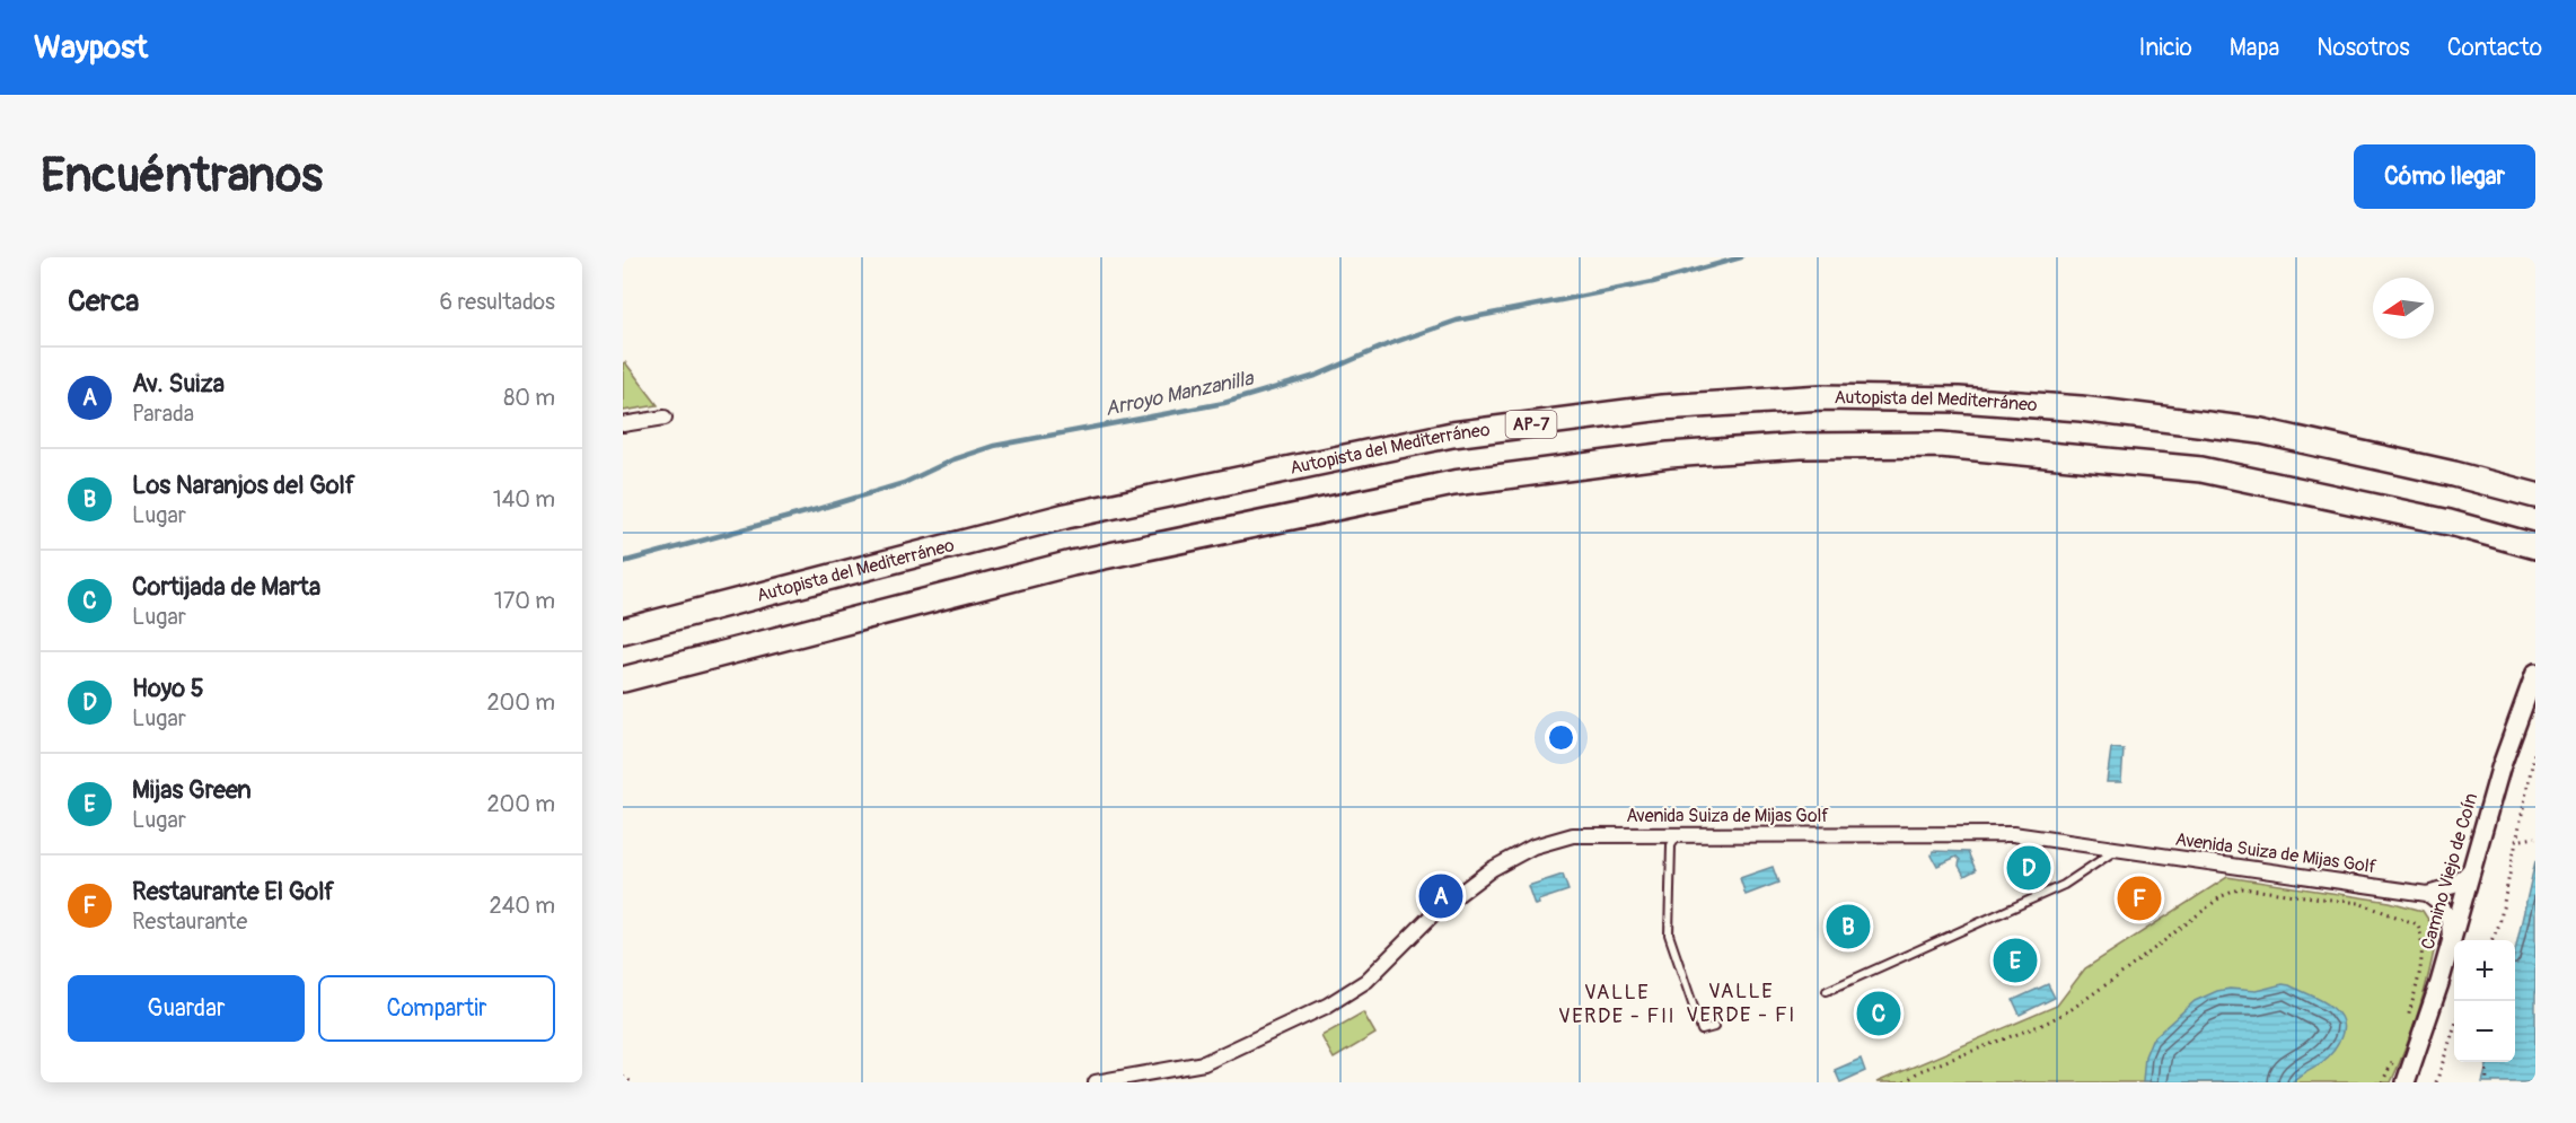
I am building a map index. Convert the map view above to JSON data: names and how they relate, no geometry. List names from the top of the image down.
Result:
{
  "streets": {
    "highway": ["Autopista del Mediterráneo", "AP-7"],
    "street": ["Avenida Suiza de Mijas Golf", "Camino Viejo de Coín"]
  },
  "crossings": [
    ["Avenida Suiza de Mijas Golf", "Camino Viejo de Coín"]
  ],
  "districts": ["VALLE VERDE - FI", "VALLE VERDE - FII"],
  "water": ["Arroyo Manzanilla"],
  "north": "left",
  "page": {
    "header": "Waypost",
    "nav": [
      "Inicio",
      "Mapa",
      "Nosotros",
      "Contacto"
    ],
    "buttons": [
      "Cómo llegar",
      ["Guardar", "Compartir"]
    ],
    "title": "Encuéntranos",
    "heading": ["Cerca", "6 resultados"],
    "list": [
      {
        "mark": "A",
        "name": "Av. Suiza",
        "note": "Parada",
        "value": "80 m"
      },
      {
        "mark": "B",
        "name": "Los Naranjos del Golf",
        "note": "Lugar",
        "value": "140 m"
      },
      {
        "mark": "C",
        "name": "Cortijada de Marta",
        "note": "Lugar",
        "value": "170 m"
      },
      {
        "mark": "D",
        "name": "Hoyo 5",
        "note": "Lugar",
        "value": "200 m"
      },
      {
        "mark": "E",
        "name": "Mijas Green",
        "note": "Lugar",
        "value": "200 m"
      },
      {
        "mark": "F",
        "name": "Restaurante El Golf",
        "note": "Restaurante",
        "value": "240 m"
      }
    ],
    "pins": [
      "D",
      "A",
      "F",
      "B",
      "E",
      "C"
    ],
    "map_buttons": ["+", "−"]
  }
}
